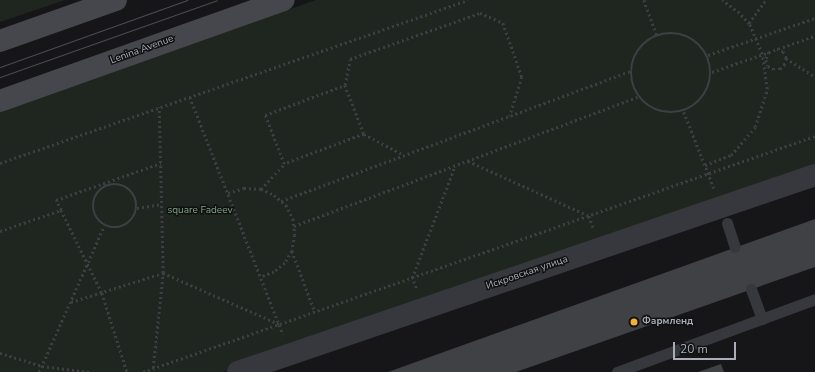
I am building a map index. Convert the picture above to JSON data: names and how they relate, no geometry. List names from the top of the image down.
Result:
{
  "streets": {
    "main road": ["Lenina Avenue"],
    "street": ["Искровская улица"]
  },
  "parks": ["square Fadeev"],
  "places": ["Фармленд"],
  "scale_bar": "20 m"
}
